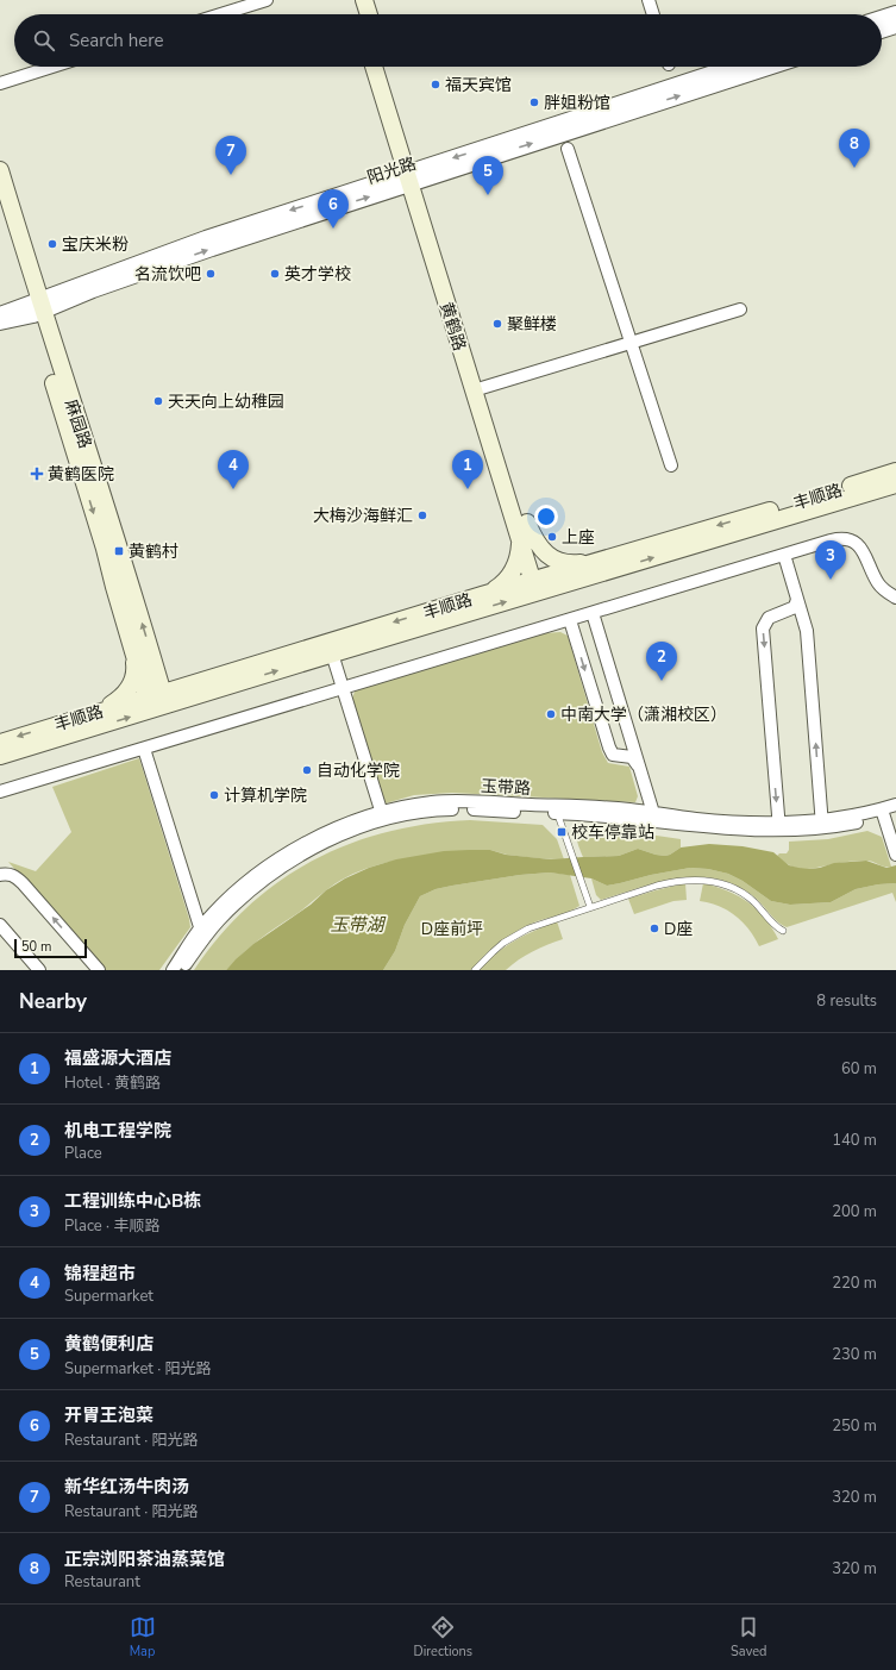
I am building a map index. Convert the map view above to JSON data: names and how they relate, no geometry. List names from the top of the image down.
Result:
{
  "streets": {
    "main road": ["黄鹤路", "麻园路", "丰顺路"],
    "street": ["阳光路", "玉带路"]
  },
  "crossings": [
    ["阳光路", "黄鹤路"],
    ["阳光路", "麻园路"],
    ["黄鹤路", "丰顺路"],
    ["麻园路", "丰顺路"]
  ],
  "water": ["玉带湖"],
  "parks": ["D座前坪"],
  "places": {
    "other": [
      "福天宾馆",
      "胖姐粉馆",
      "宝庆米粉",
      "名流饮吧",
      "英才学校",
      "聚鲜楼",
      "天天向上幼稚园",
      "大梅沙海鲜汇",
      "上座",
      "中南大学（潇湘校区）",
      "自动化学院",
      "计算机学院",
      "D座"
    ],
    "health": ["黄鹤医院"],
    "transit": ["黄鹤村", "校车停靠站"]
  },
  "scale_bar": "50 m",
  "page": {
    "search": "Search here",
    "pins": [
      "8",
      "7",
      "5",
      "6",
      "1",
      "4",
      "3",
      "2"
    ],
    "scale": "50 m",
    "heading": ["Nearby", "8 results"],
    "list": [
      {
        "mark": "1",
        "name": "福盛源大酒店",
        "note": "Hotel · 黄鹤路",
        "value": "60 m"
      },
      {
        "mark": "2",
        "name": "机电工程学院",
        "note": "Place",
        "value": "140 m"
      },
      {
        "mark": "3",
        "name": "工程训练中心B栋",
        "note": "Place · 丰顺路",
        "value": "200 m"
      },
      {
        "mark": "4",
        "name": "锦程超市",
        "note": "Supermarket",
        "value": "220 m"
      },
      {
        "mark": "5",
        "name": "黄鹤便利店",
        "note": "Supermarket · 阳光路",
        "value": "230 m"
      },
      {
        "mark": "6",
        "name": "开胃王泡菜",
        "note": "Restaurant · 阳光路",
        "value": "250 m"
      },
      {
        "mark": "7",
        "name": "新华红汤牛肉汤",
        "note": "Restaurant · 阳光路",
        "value": "320 m"
      },
      {
        "mark": "8",
        "name": "正宗浏阳茶油蒸菜馆",
        "note": "Restaurant",
        "value": "320 m"
      }
    ],
    "nav": ["Map", "Directions", "Saved"]
  }
}
